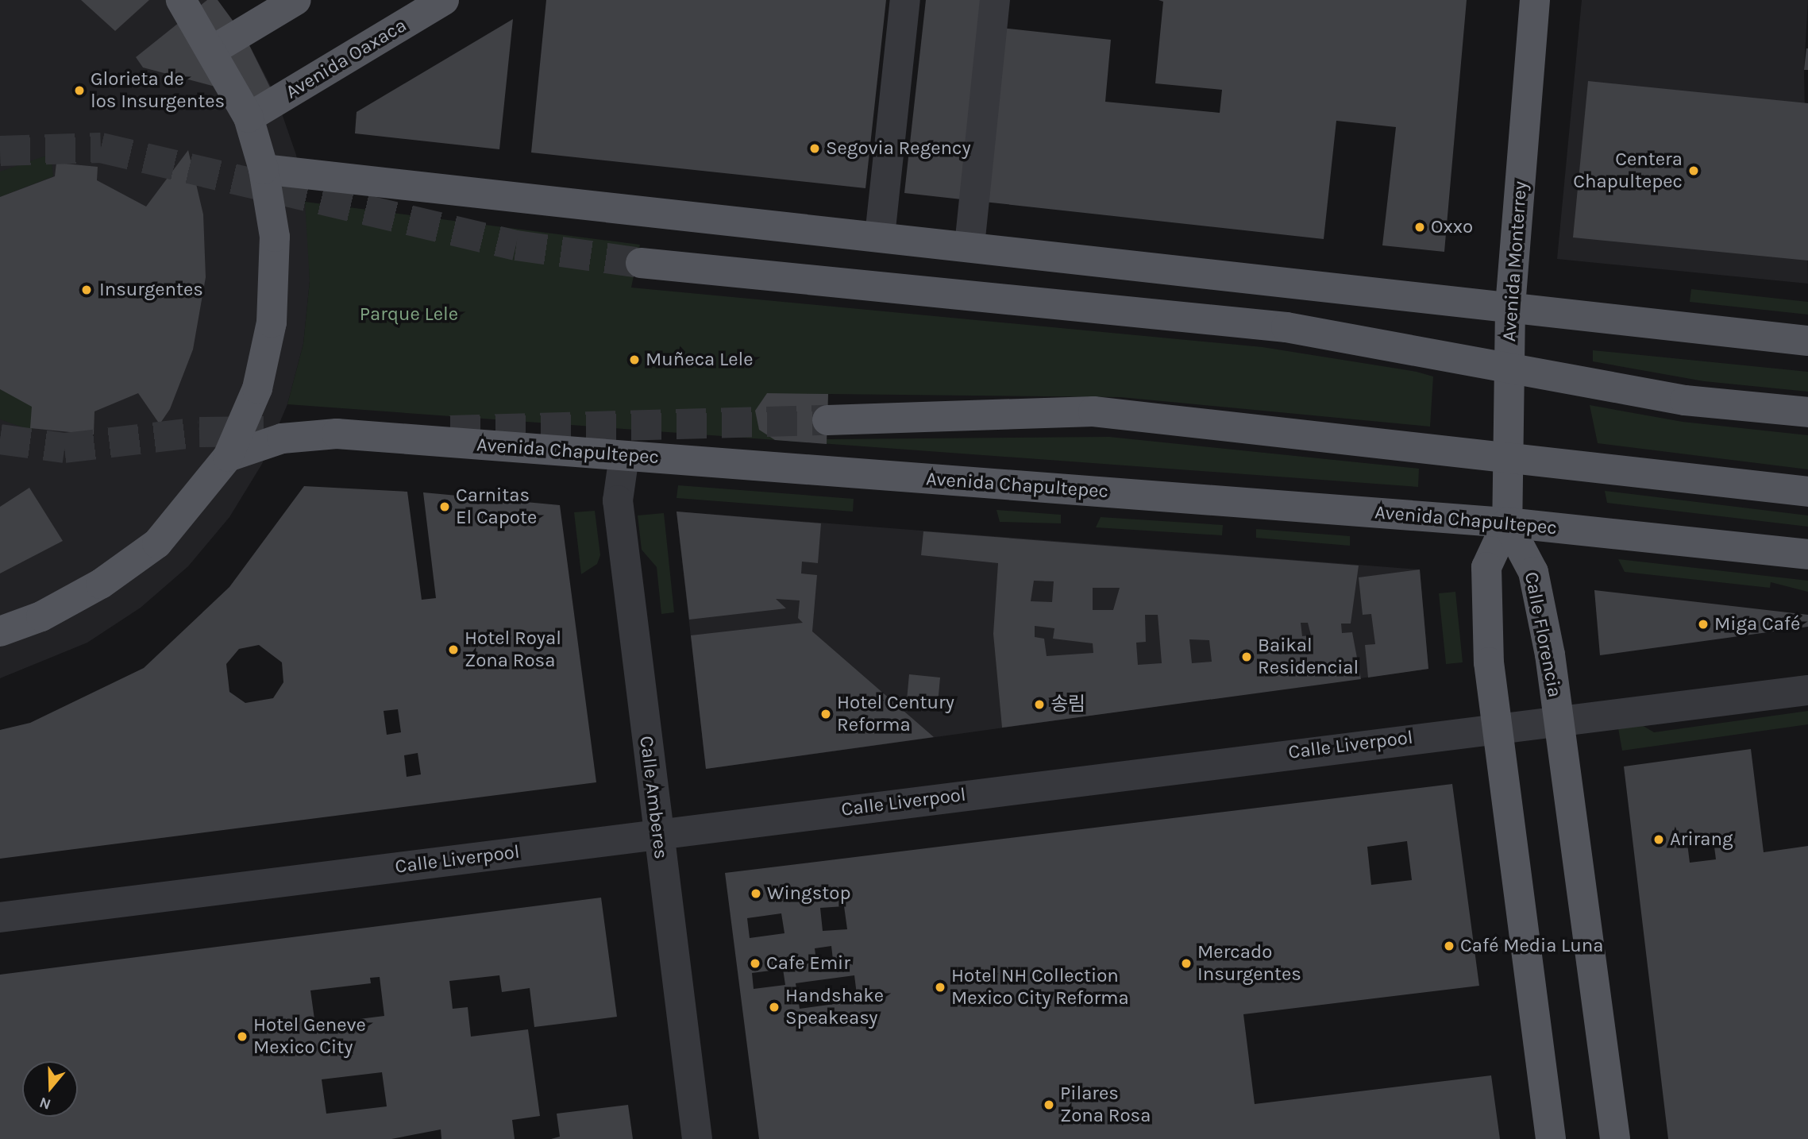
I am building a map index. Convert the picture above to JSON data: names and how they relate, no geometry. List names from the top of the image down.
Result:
{
  "streets": {
    "main road": [
      "Avenida Oaxaca",
      "Avenida Monterrey",
      "Avenida Chapultepec",
      "Calle Florencia"
    ],
    "street": ["Calle Liverpool", "Calle Amberes"]
  },
  "crossings": [
    ["Avenida Monterrey", "Avenida Chapultepec"],
    ["Avenida Monterrey", "Calle Florencia"],
    ["Avenida Chapultepec", "Calle Florencia"],
    ["Avenida Chapultepec", "Calle Amberes"],
    ["Calle Florencia", "Calle Liverpool"],
    ["Calle Liverpool", "Calle Amberes"]
  ],
  "parks": ["Parque Lele"],
  "places": [
    "Glorieta de los Insurgentes",
    "Segovia Regency",
    "Centera Chapultepec",
    "Oxxo",
    "Insurgentes",
    "Muñeca Lele",
    "Carnitas El Capote",
    "Miga Café",
    "Hotel Royal Zona Rosa",
    "Baikal Residencial",
    "송림",
    "Hotel Century Reforma",
    "Arirang",
    "Wingstop",
    "Café Media Luna",
    "Cafe Emir",
    "Mercado Insurgentes",
    "Hotel NH Collection Mexico City Reforma",
    "Handshake Speakeasy",
    "Hotel Geneve Mexico City",
    "Pilares Zona Rosa"
  ],
  "north": "bottom"
}
